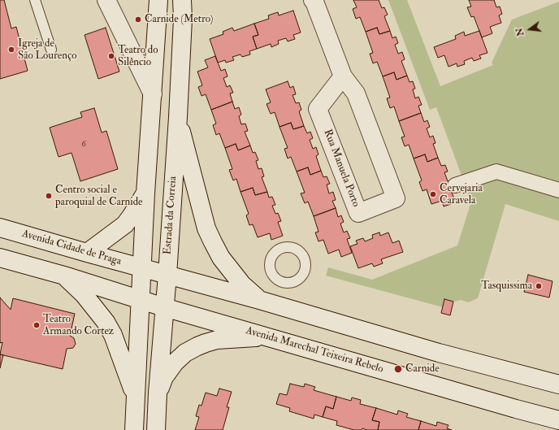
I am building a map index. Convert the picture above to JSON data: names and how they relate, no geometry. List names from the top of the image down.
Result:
{
  "streets": {
    "main road": [
      "Rua Manuela Porto",
      "Estrada da Correia",
      "Avenida Cidade de Praga",
      "Avenida Marechal Teixeira Rebelo"
    ]
  },
  "crossings": [
    ["Estrada da Correia", "Avenida Cidade de Praga"],
    ["Estrada da Correia", "Avenida Marechal Teixeira Rebelo"]
  ],
  "places": [
    "Carnide (Metro)",
    "Igreja de São Lourenço",
    "Teatro do Silêncio",
    "Cervejaria Caravela",
    "Centro social e paroquial de Carnide",
    "Tasquissima",
    "Teatro Armando Cortez",
    "Carnide"
  ],
  "house_numbers": ["6"],
  "north": "left"
}
